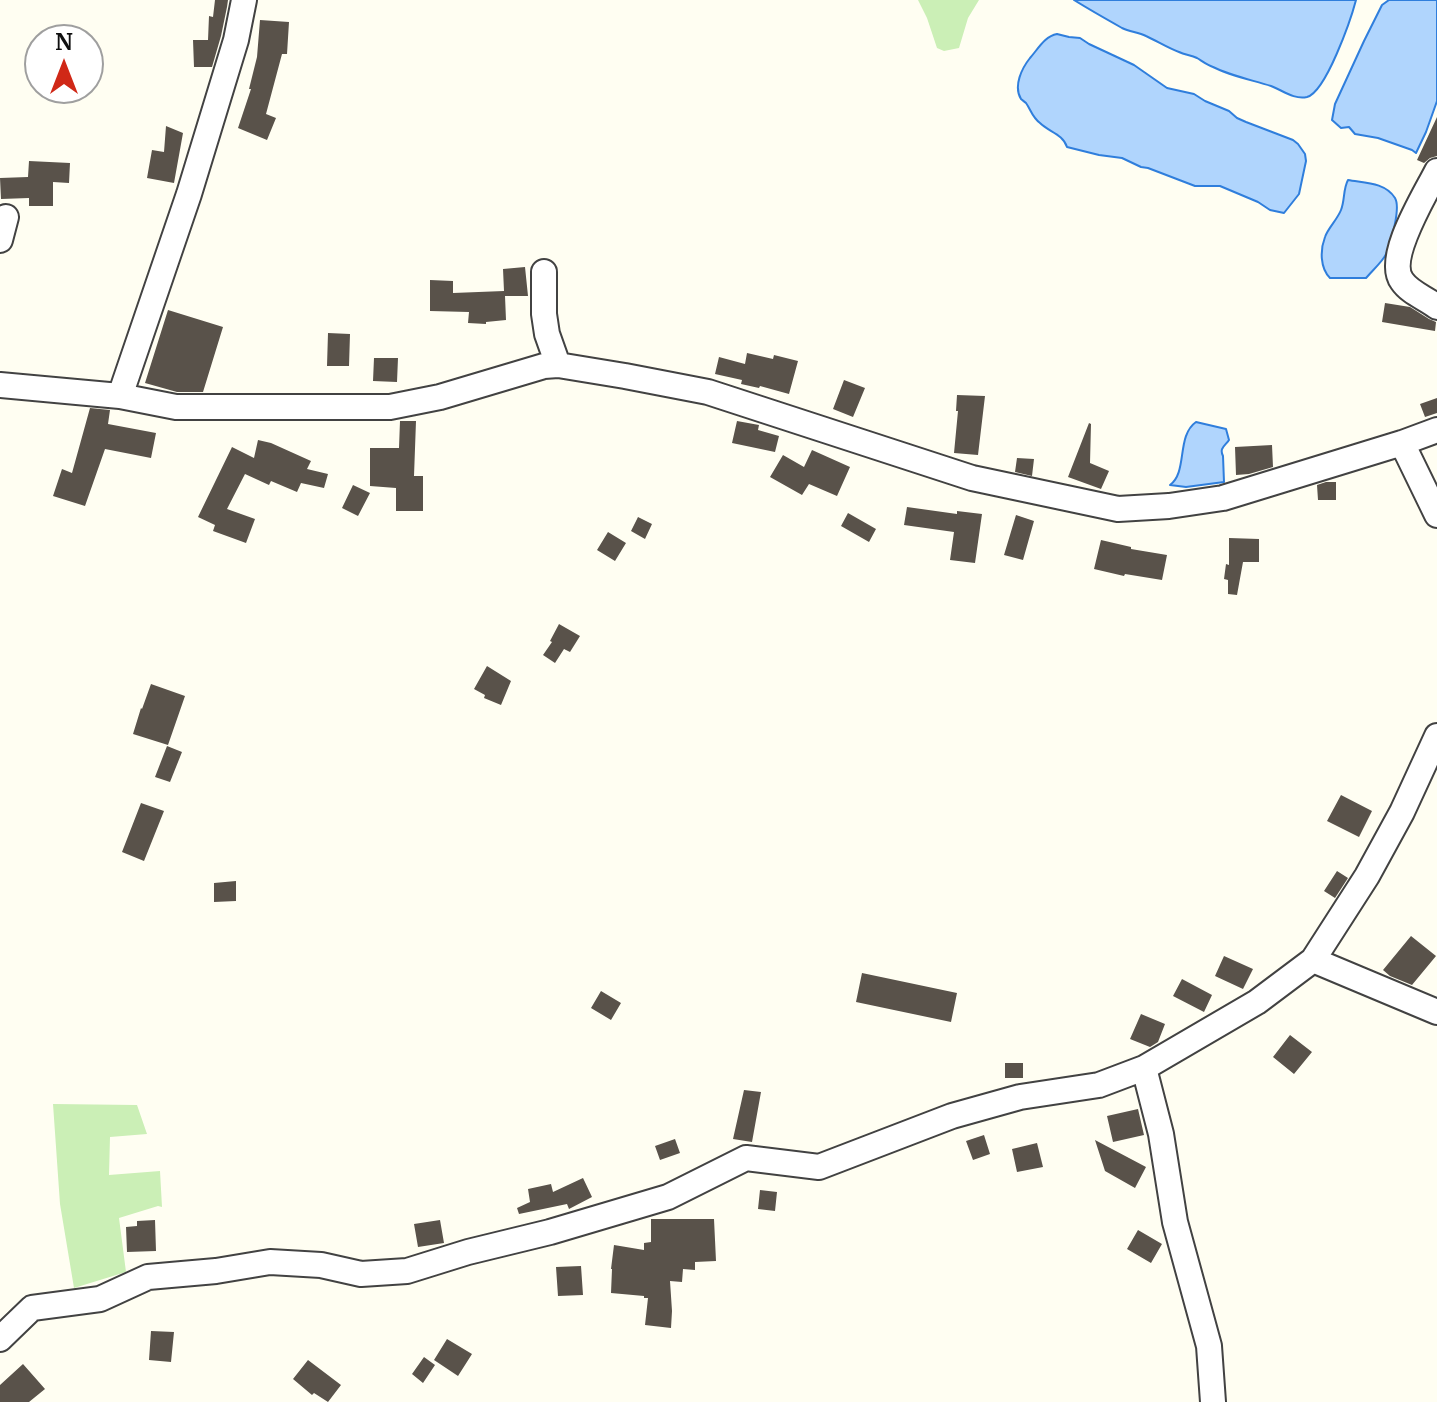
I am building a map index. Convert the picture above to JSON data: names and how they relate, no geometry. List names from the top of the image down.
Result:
{
  "north": "top"
}
